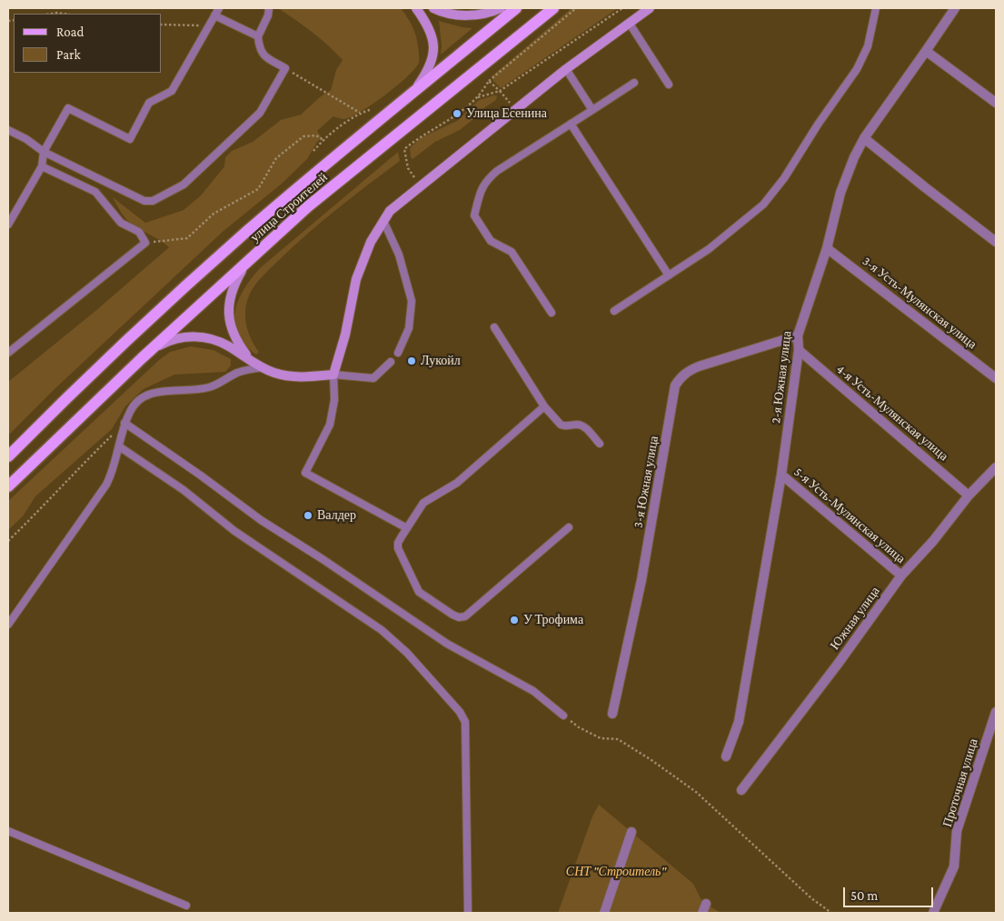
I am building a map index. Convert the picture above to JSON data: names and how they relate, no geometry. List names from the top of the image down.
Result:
{
  "streets": {
    "main road": ["улица Строителей"],
    "street": [
      "3-я Усть-Мулянская улица",
      "2-я Южная улица",
      "4-я Усть-Мулянская улица",
      "3-я Южная улица",
      "5-я Усть-Мулянская улица",
      "Южная улица",
      "Проточная улица"
    ]
  },
  "crossings": [
    ["3-я Усть-Мулянская улица", "2-я Южная улица"],
    ["2-я Южная улица", "4-я Усть-Мулянская улица"],
    ["2-я Южная улица", "3-я Южная улица"],
    ["2-я Южная улица", "5-я Усть-Мулянская улица"],
    ["4-я Усть-Мулянская улица", "Южная улица"],
    ["5-я Усть-Мулянская улица", "Южная улица"]
  ],
  "parks": ["СНТ \"Строитель\""],
  "places": [
    "Улица Есенина",
    "Лукойл",
    "Валдер",
    "У Трофима"
  ],
  "legend": ["Road", "Park"],
  "scale_bar": "50 m"
}
